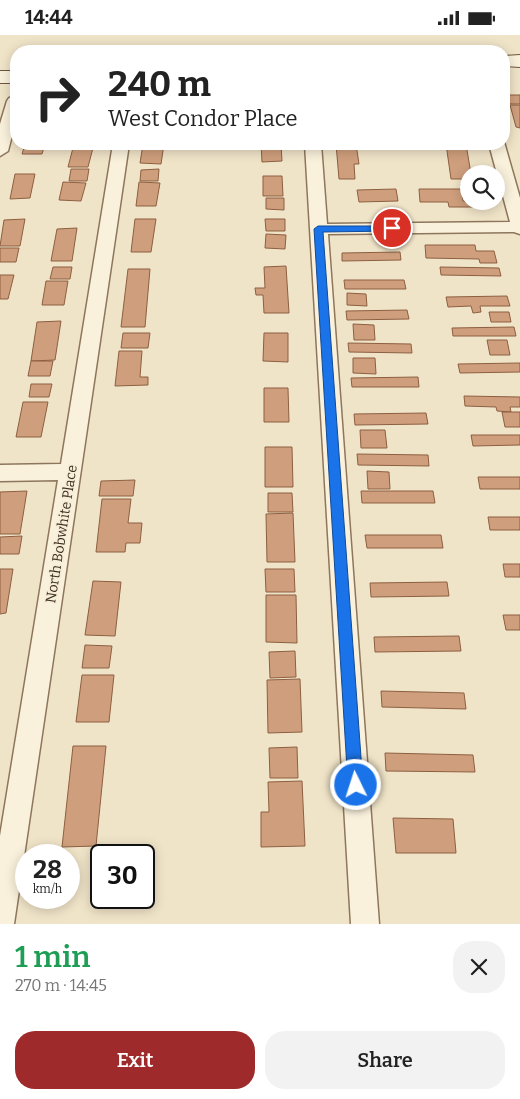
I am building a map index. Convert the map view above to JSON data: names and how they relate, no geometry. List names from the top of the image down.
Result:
{
  "streets": {
    "street": ["North Bobwhite Place"]
  },
  "page": {
    "status": "14:44",
    "turn": ["240 m", "West Condor Place"],
    "speed": "28 km/h",
    "limit": "30",
    "heading": ["1 min", "270 m · 14:45"],
    "buttons": ["Exit", "Share"]
  }
}
